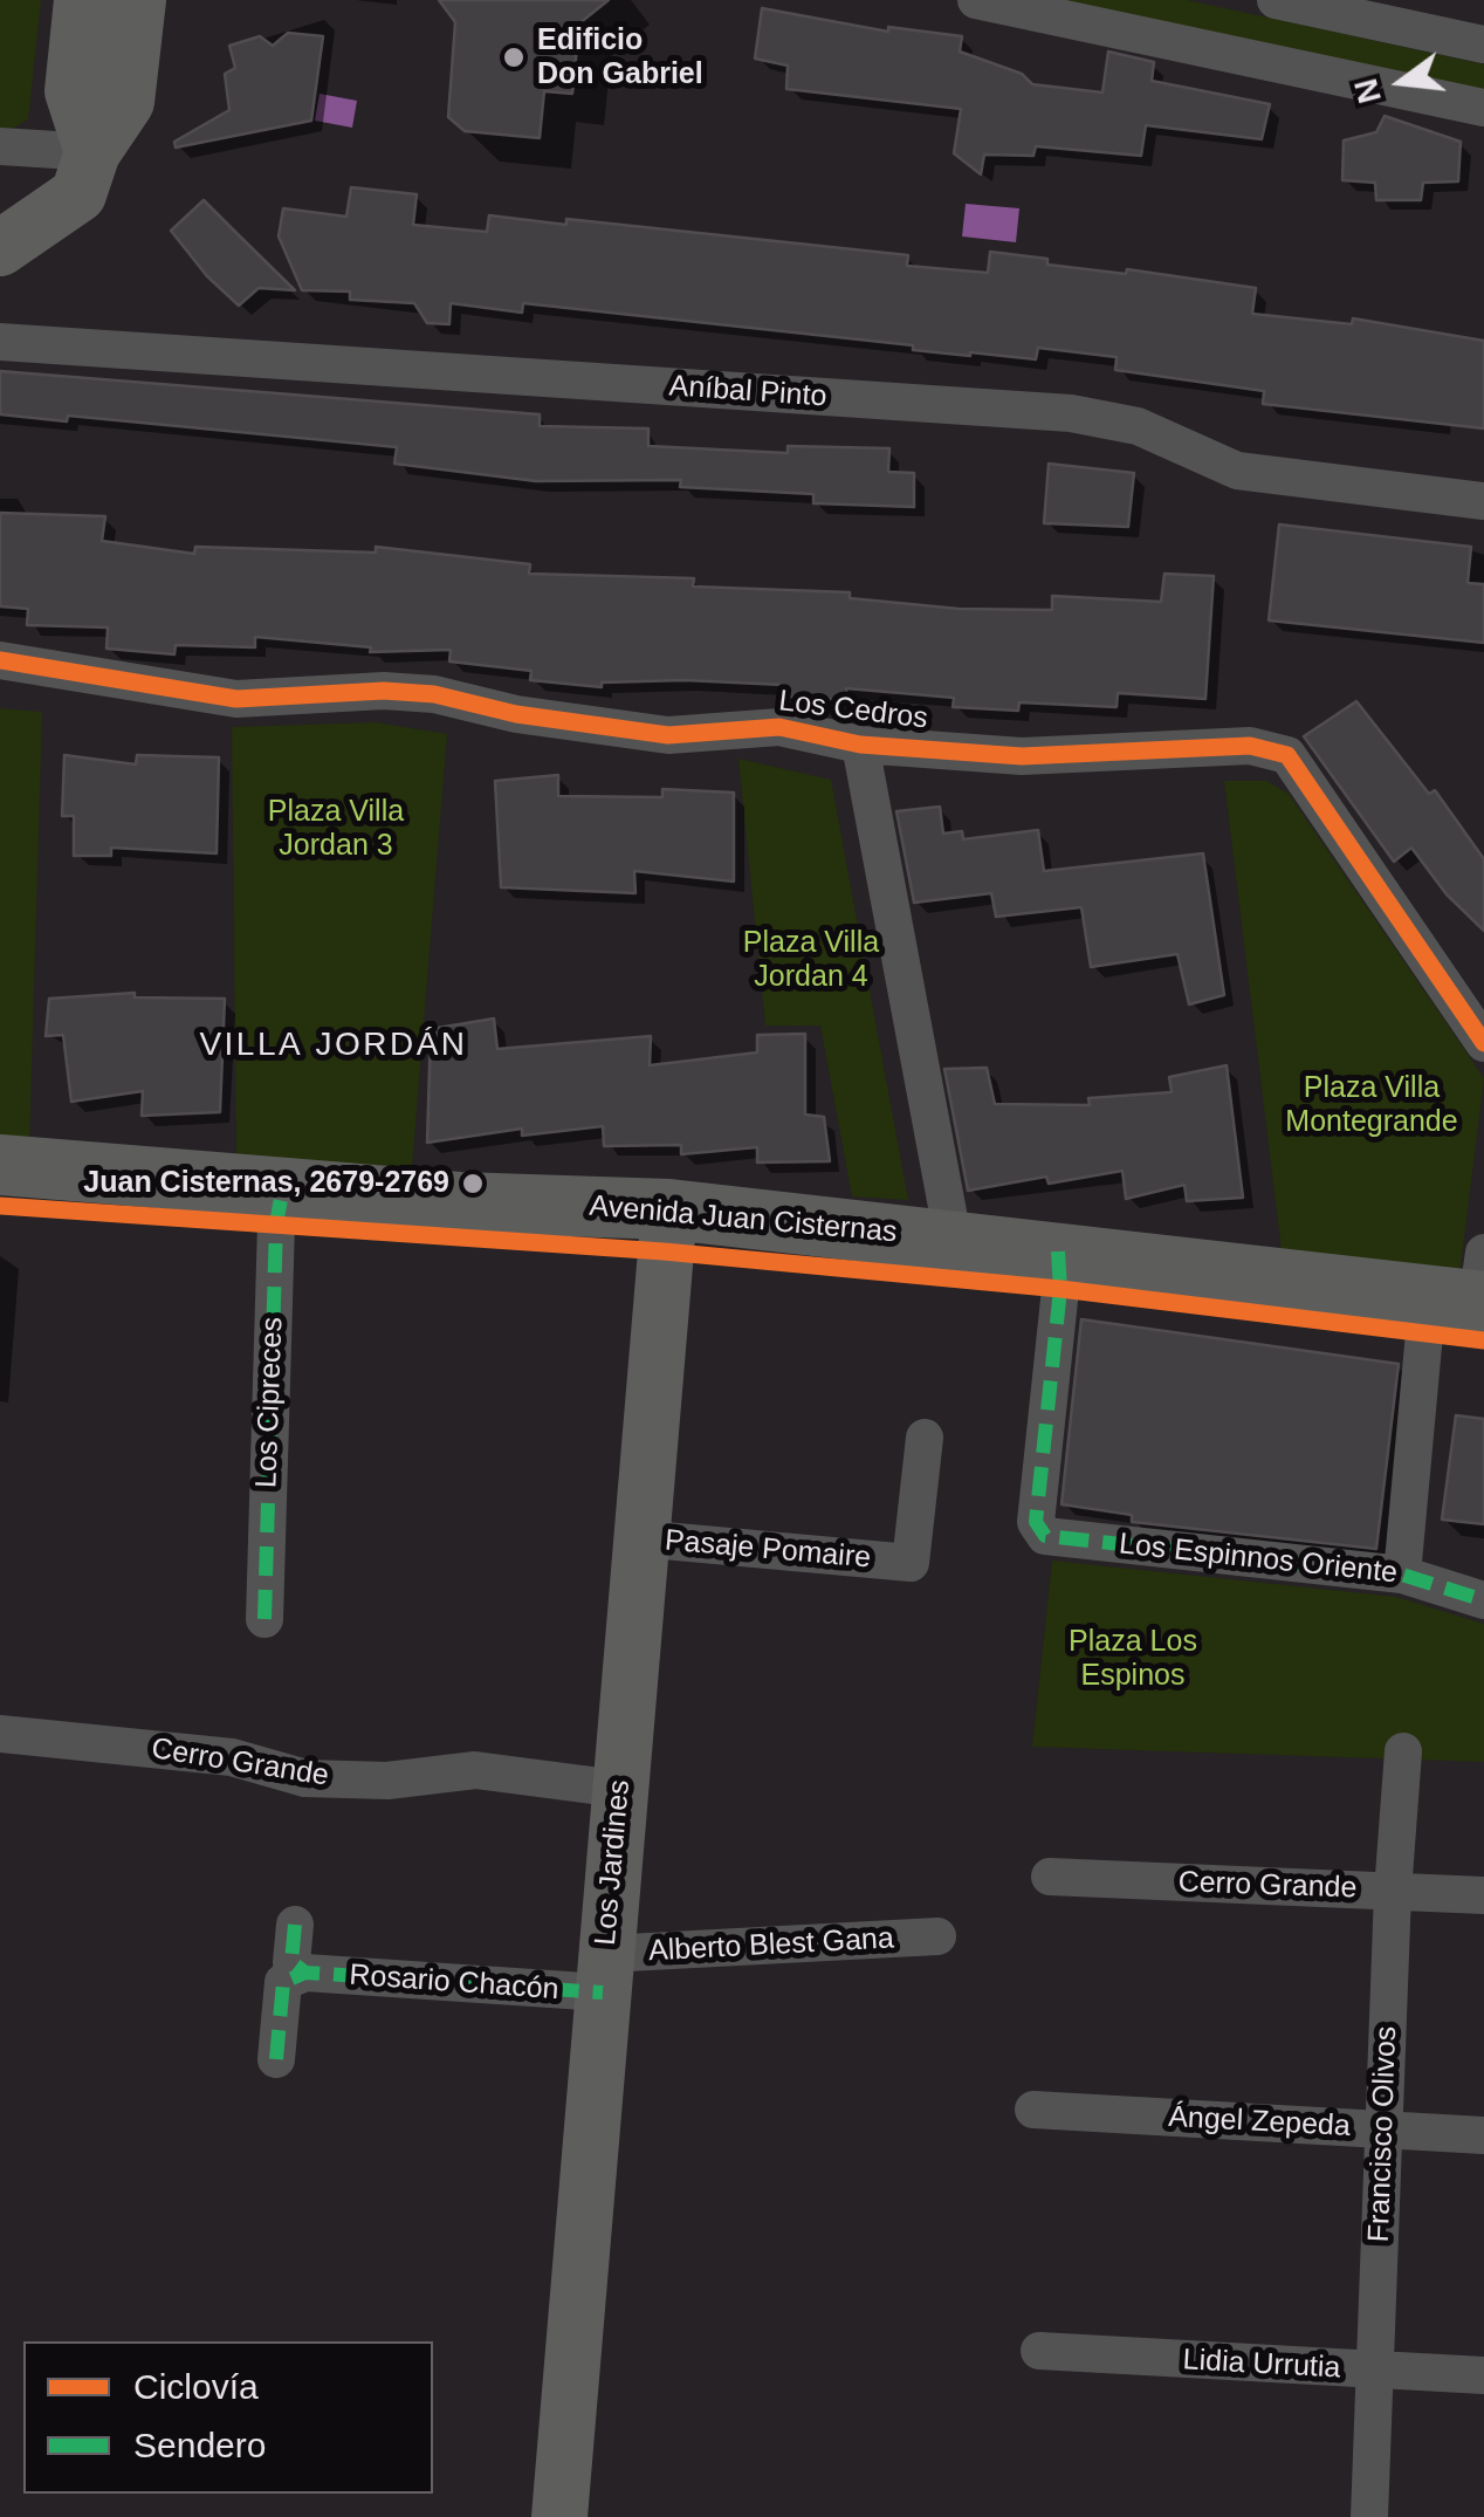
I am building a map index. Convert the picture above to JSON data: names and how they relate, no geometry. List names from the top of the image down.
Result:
{
  "streets": {
    "main road": ["Avenida Juan Cisternas"],
    "street": [
      "Aníbal Pinto",
      "Los Cedros",
      "Los Cipreces",
      "Pasaje Pomaire",
      "Los Espinnos Oriente",
      "Cerro Grande",
      "Los Jardines",
      "Alberto Blest Gana",
      "Rosario Chacón",
      "Ángel Zepeda",
      "Francisco Olivos",
      "Lidia Urrutia"
    ]
  },
  "crossings": [
    ["Avenida Juan Cisternas", "Los Cipreces"],
    ["Avenida Juan Cisternas", "Los Espinnos Oriente"],
    ["Avenida Juan Cisternas", "Los Jardines"],
    ["Pasaje Pomaire", "Los Jardines"],
    ["Cerro Grande", "Los Jardines"],
    ["Cerro Grande", "Francisco Olivos"],
    ["Los Jardines", "Alberto Blest Gana"],
    ["Los Jardines", "Rosario Chacón"],
    ["Alberto Blest Gana", "Rosario Chacón"],
    ["Ángel Zepeda", "Francisco Olivos"],
    ["Francisco Olivos", "Lidia Urrutia"]
  ],
  "districts": ["VILLA JORDÁN"],
  "parks": [
    "Plaza Villa Jordan 3",
    "Plaza Villa Jordan 4",
    "Plaza Villa Montegrande",
    "Plaza Los Espinos"
  ],
  "places": ["Edificio Don Gabriel", "Juan Cisternas, 2679-2769"],
  "legend": ["Ciclovía", "Sendero"],
  "north": "left"
}
